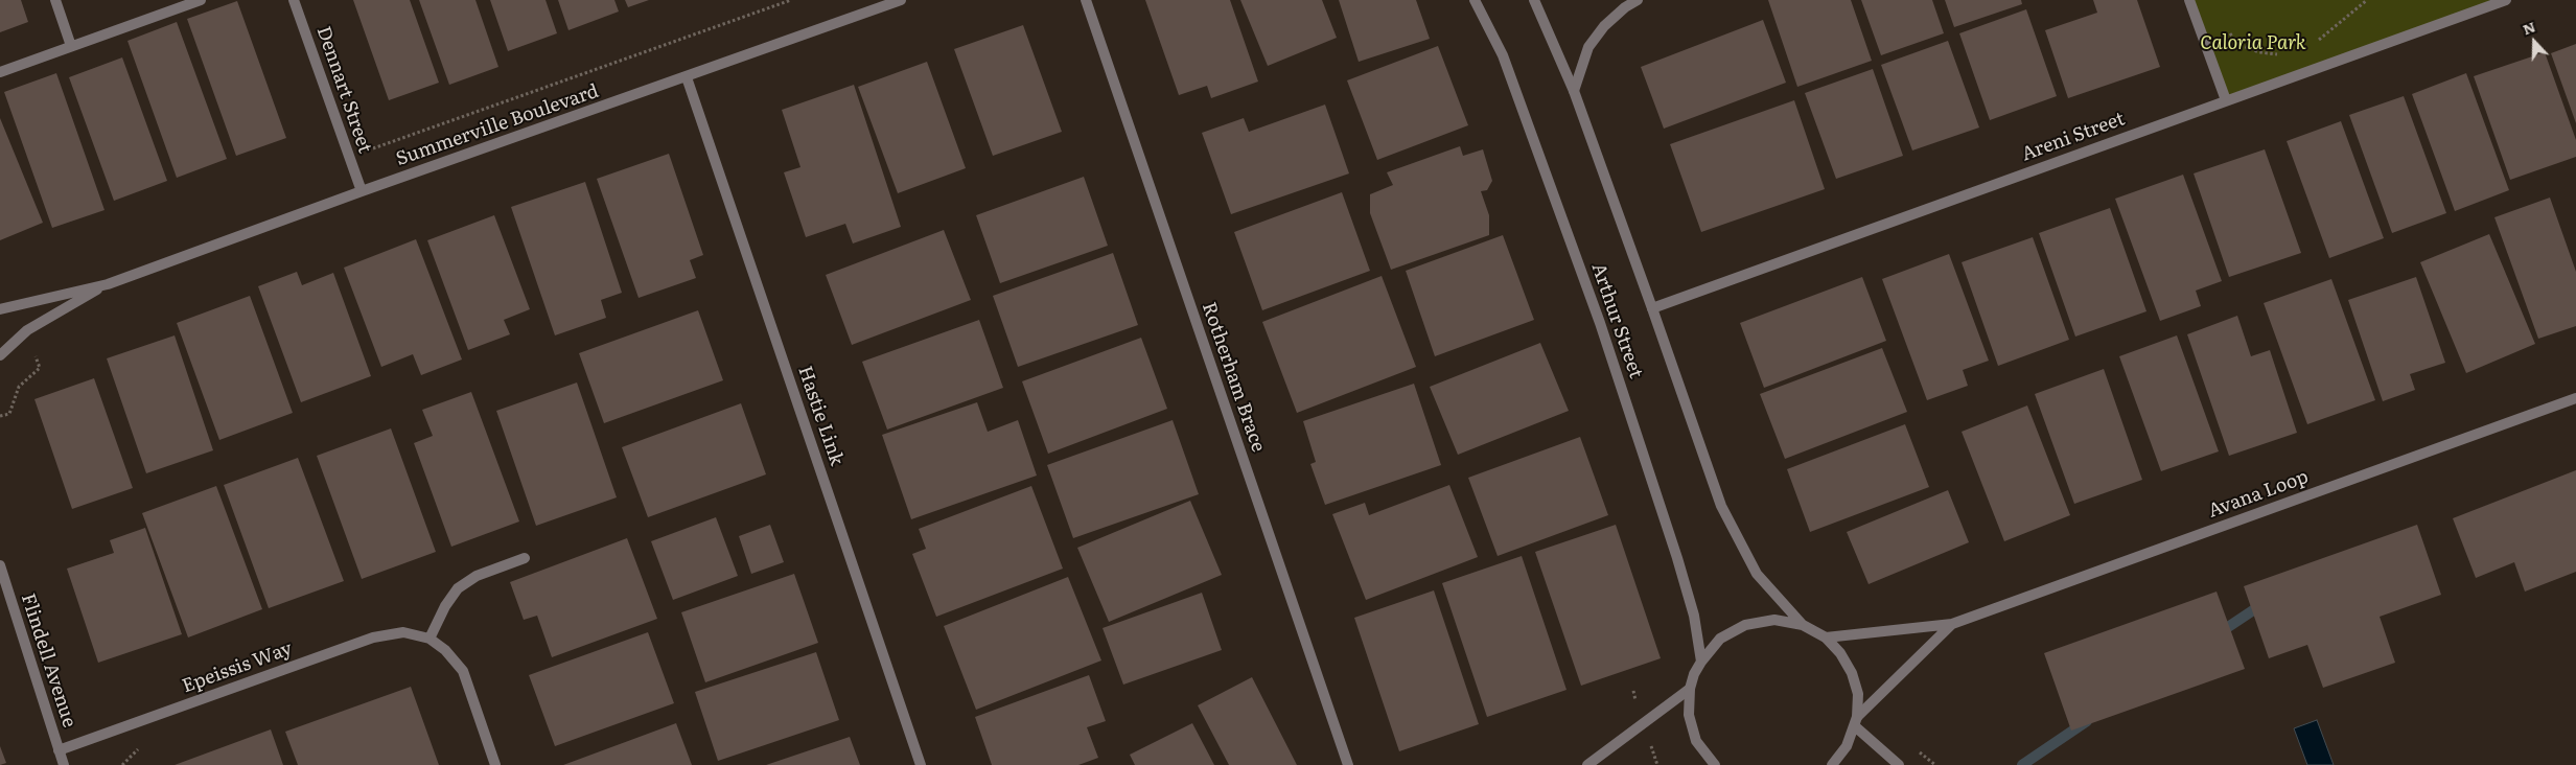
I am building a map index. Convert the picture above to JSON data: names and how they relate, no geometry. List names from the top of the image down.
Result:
{
  "streets": {
    "street": [
      "Dennart Street",
      "Summerville Boulevard",
      "Areni Street",
      "Arthur Street",
      "Rotherham Brace",
      "Hastie Link",
      "Avana Loop",
      "Flindell Avenue",
      "Epeissis Way"
    ]
  },
  "crossings": [
    ["Dennart Street", "Summerville Boulevard"],
    ["Summerville Boulevard", "Hastie Link"],
    ["Areni Street", "Arthur Street"],
    ["Flindell Avenue", "Epeissis Way"]
  ],
  "parks": ["Caloria Park"],
  "north": "top"
}
